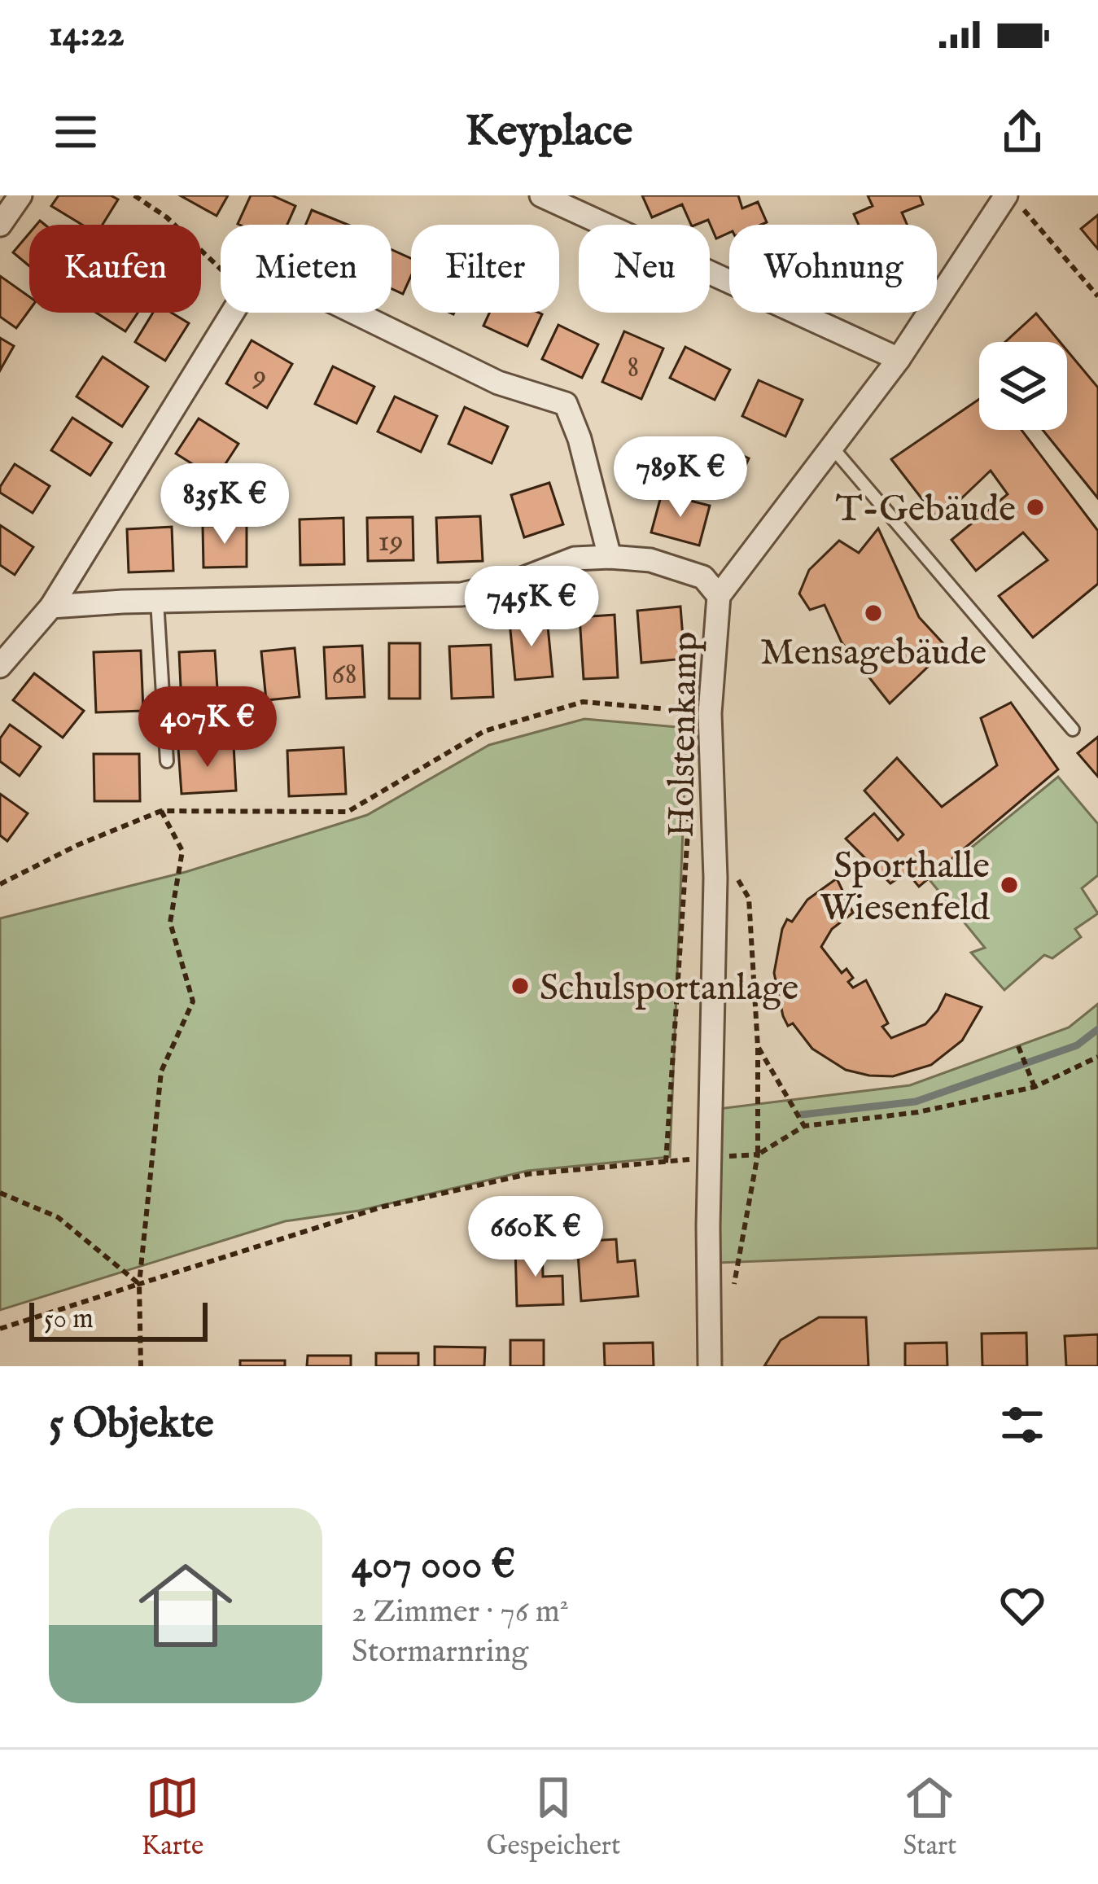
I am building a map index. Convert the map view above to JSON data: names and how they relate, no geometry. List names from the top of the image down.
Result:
{
  "streets": {
    "street": ["Holstenkamp"]
  },
  "places": [
    "T-Gebäude",
    "Mensagebäude",
    "Sporthalle Wiesenfeld",
    "Schulsportanlage"
  ],
  "house_numbers": [
    "8",
    "9",
    "19",
    "68"
  ],
  "scale_bar": "50 m",
  "page": {
    "status": "14:22",
    "header": "Keyplace",
    "chip": [
      "Kaufen",
      "Mieten",
      "Filter",
      "Neu",
      "Wohnung"
    ],
    "price": [
      "789K €",
      "835K €",
      "745K €",
      "407K €",
      "660K €"
    ],
    "scale": "50 m",
    "heading": "5 Objekte",
    "list": [
      {
        "name": "407 000 €",
        "note": "2 Zimmer · 76 m² · Stormarnring"
      }
    ],
    "tabs": ["Karte", "Gespeichert", "Start"]
  }
}
